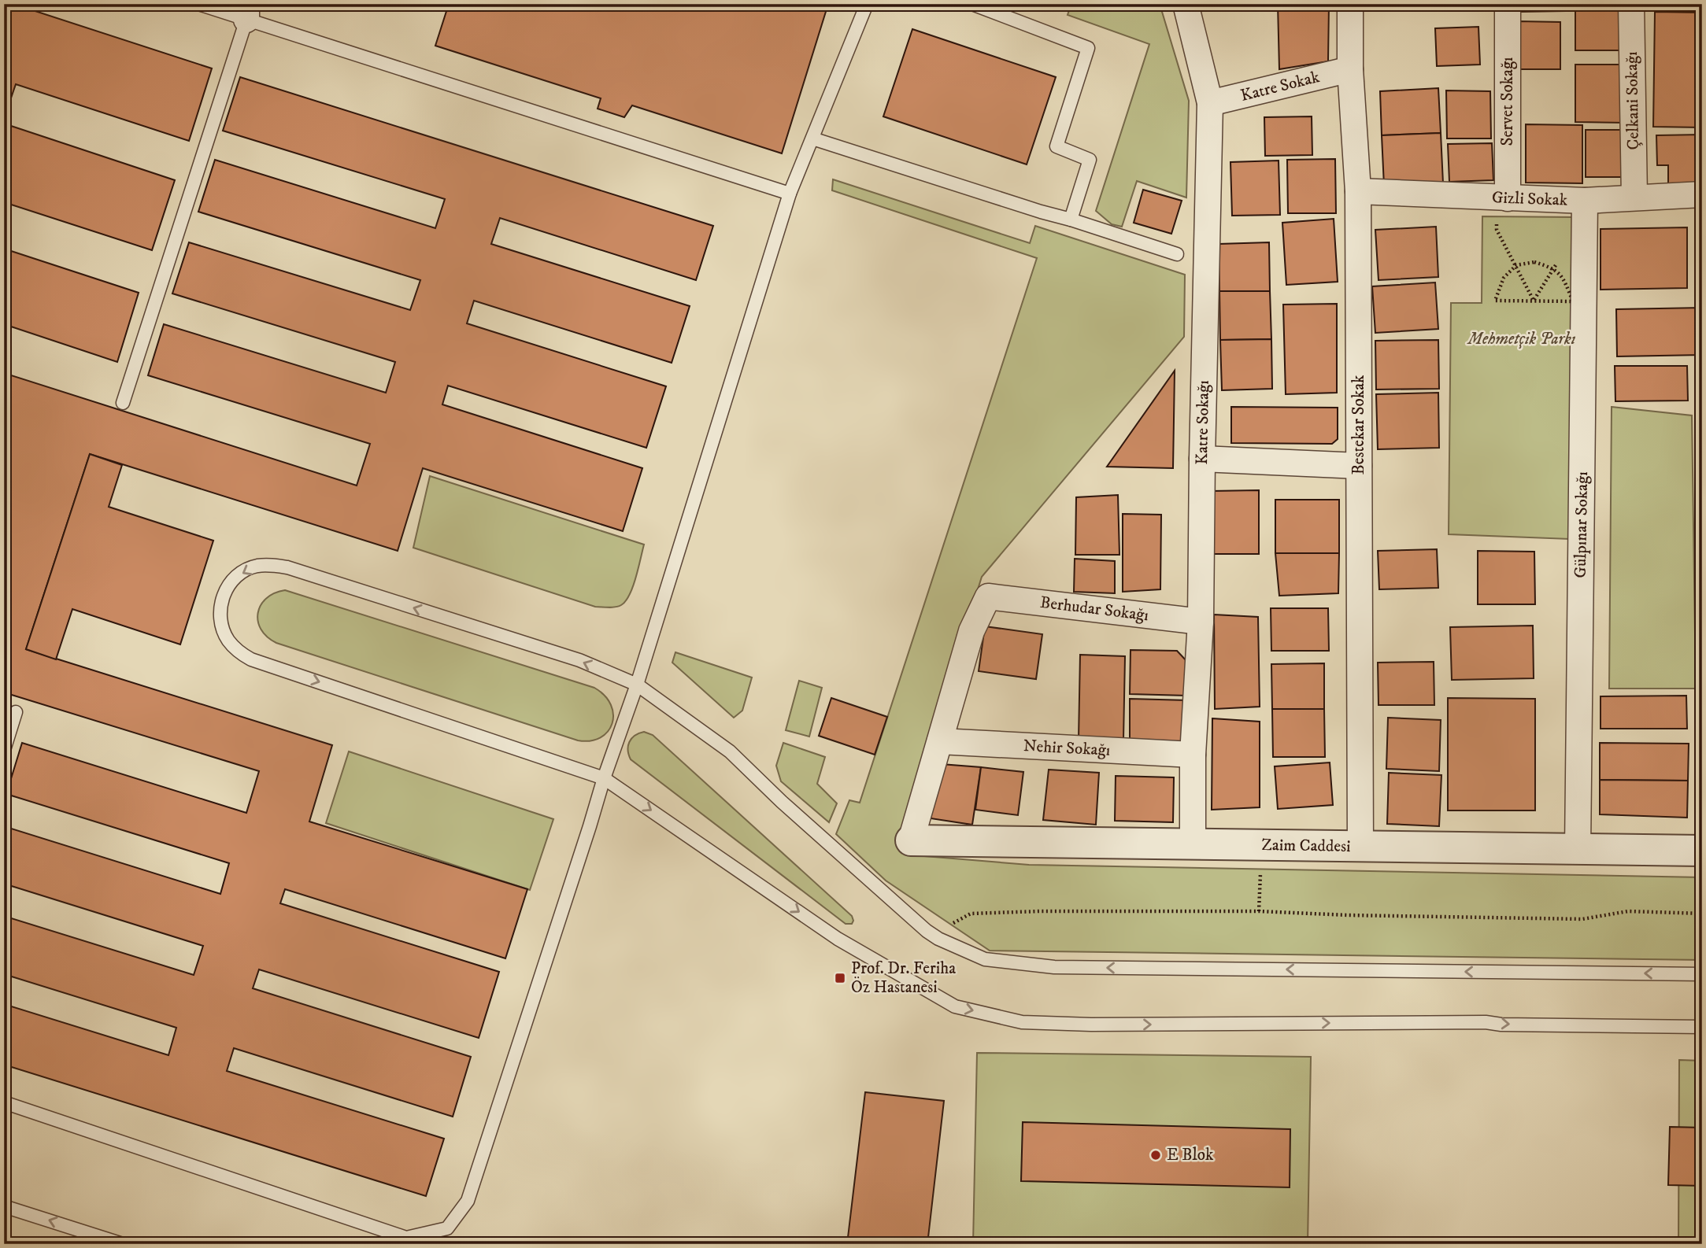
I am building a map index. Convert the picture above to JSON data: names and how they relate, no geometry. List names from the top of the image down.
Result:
{
  "streets": {
    "street": [
      "Katre Sokak",
      "Çelkani Sokağı",
      "Servet Sokağı",
      "Gizli Sokak",
      "Katre Sokağı",
      "Bestekar Sokak",
      "Gülpınar Sokağı",
      "Berhudar Sokağı",
      "Nehir Sokağı",
      "Zaim Caddesi"
    ]
  },
  "crossings": [
    ["Katre Sokak", "Katre Sokağı"],
    ["Katre Sokak", "Bestekar Sokak"],
    ["Çelkani Sokağı", "Gizli Sokak"],
    ["Servet Sokağı", "Gizli Sokak"],
    ["Gizli Sokak", "Bestekar Sokak"],
    ["Gizli Sokak", "Gülpınar Sokağı"],
    ["Katre Sokağı", "Berhudar Sokağı"],
    ["Katre Sokağı", "Nehir Sokağı"],
    ["Katre Sokağı", "Zaim Caddesi"],
    ["Bestekar Sokak", "Zaim Caddesi"],
    ["Gülpınar Sokağı", "Zaim Caddesi"],
    ["Berhudar Sokağı", "Nehir Sokağı"]
  ],
  "parks": ["Mehmetçik Parkı"],
  "places": {
    "transit": ["Prof. Dr. Feriha Öz Hastanesi"],
    "other": ["E Blok"]
  }
}
